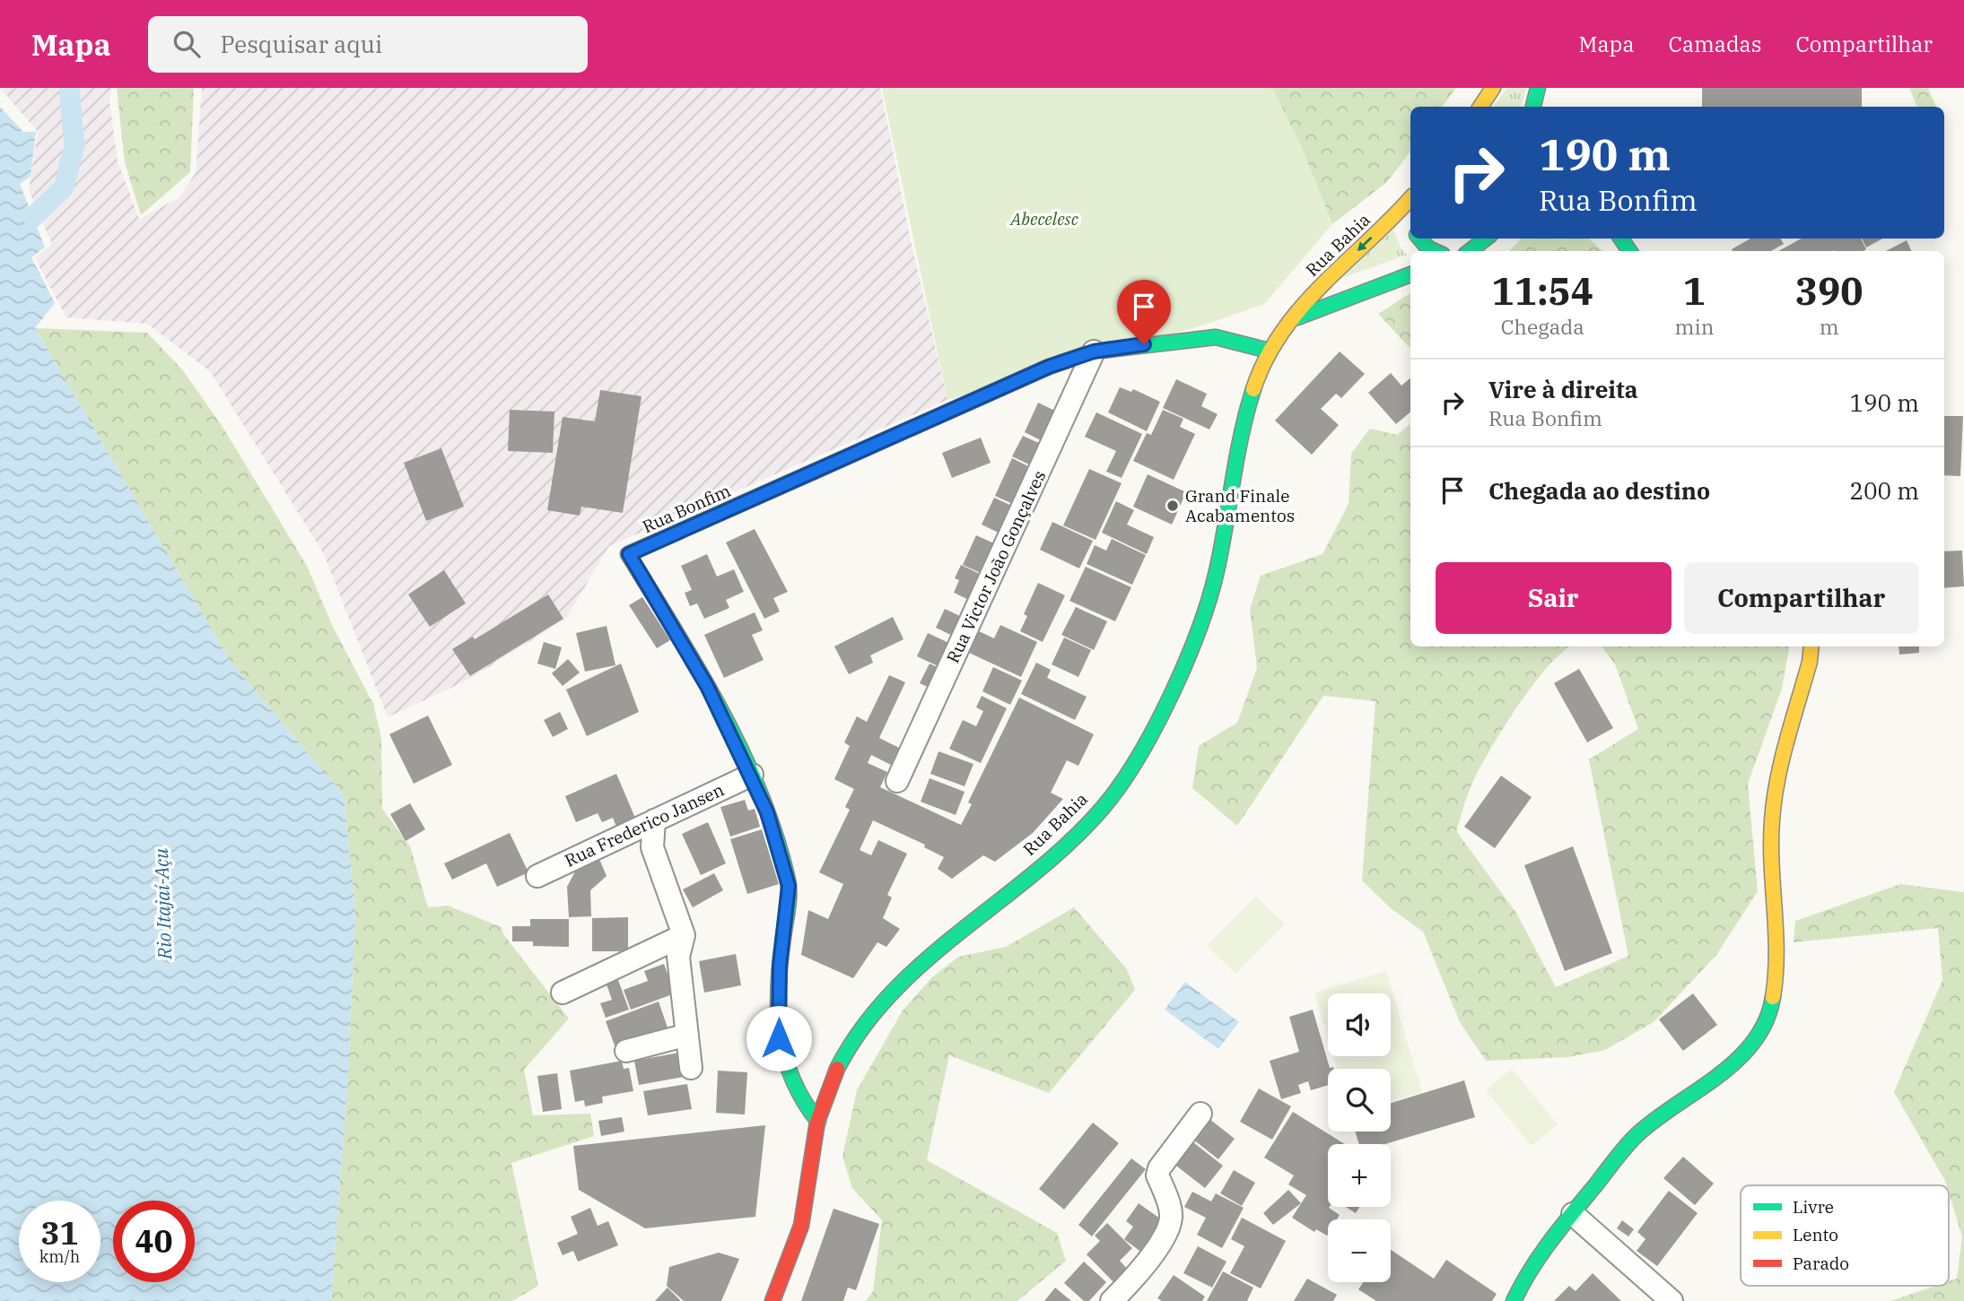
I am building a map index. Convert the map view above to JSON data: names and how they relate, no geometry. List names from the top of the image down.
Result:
{
  "streets": {
    "street": [
      "Rua Bahia",
      "Rua Bonfim",
      "Rua Victor João Gonçalves",
      "Rua Frederico Jansen"
    ]
  },
  "crossings": [
    ["Rua Bahia", "Rua Bonfim"],
    ["Rua Bonfim", "Rua Victor João Gonçalves"],
    ["Rua Bonfim", "Rua Frederico Jansen"]
  ],
  "water": ["Rio Itajaí-Açu"],
  "parks": ["Abecelesc"],
  "places": ["Grand Finale Acabamentos"],
  "legend": ["Livre", "Lento", "Parado"],
  "page": {
    "header": "Mapa",
    "search": "Pesquisar aqui",
    "nav": ["Mapa", "Camadas", "Compartilhar"],
    "turn": ["190 m", "Rua Bonfim"],
    "eta": [
      "11:54",
      "Chegada",
      "1",
      "min",
      "390",
      "m"
    ],
    "list": [
      {
        "name": "Vire à direita",
        "note": "Rua Bonfim",
        "value": "190 m"
      },
      {
        "name": "Chegada ao destino",
        "value": "200 m"
      }
    ],
    "buttons": ["Sair", "Compartilhar"],
    "map_buttons": ["+", "−"],
    "speed": "31 km/h",
    "limit": "40"
  }
}
